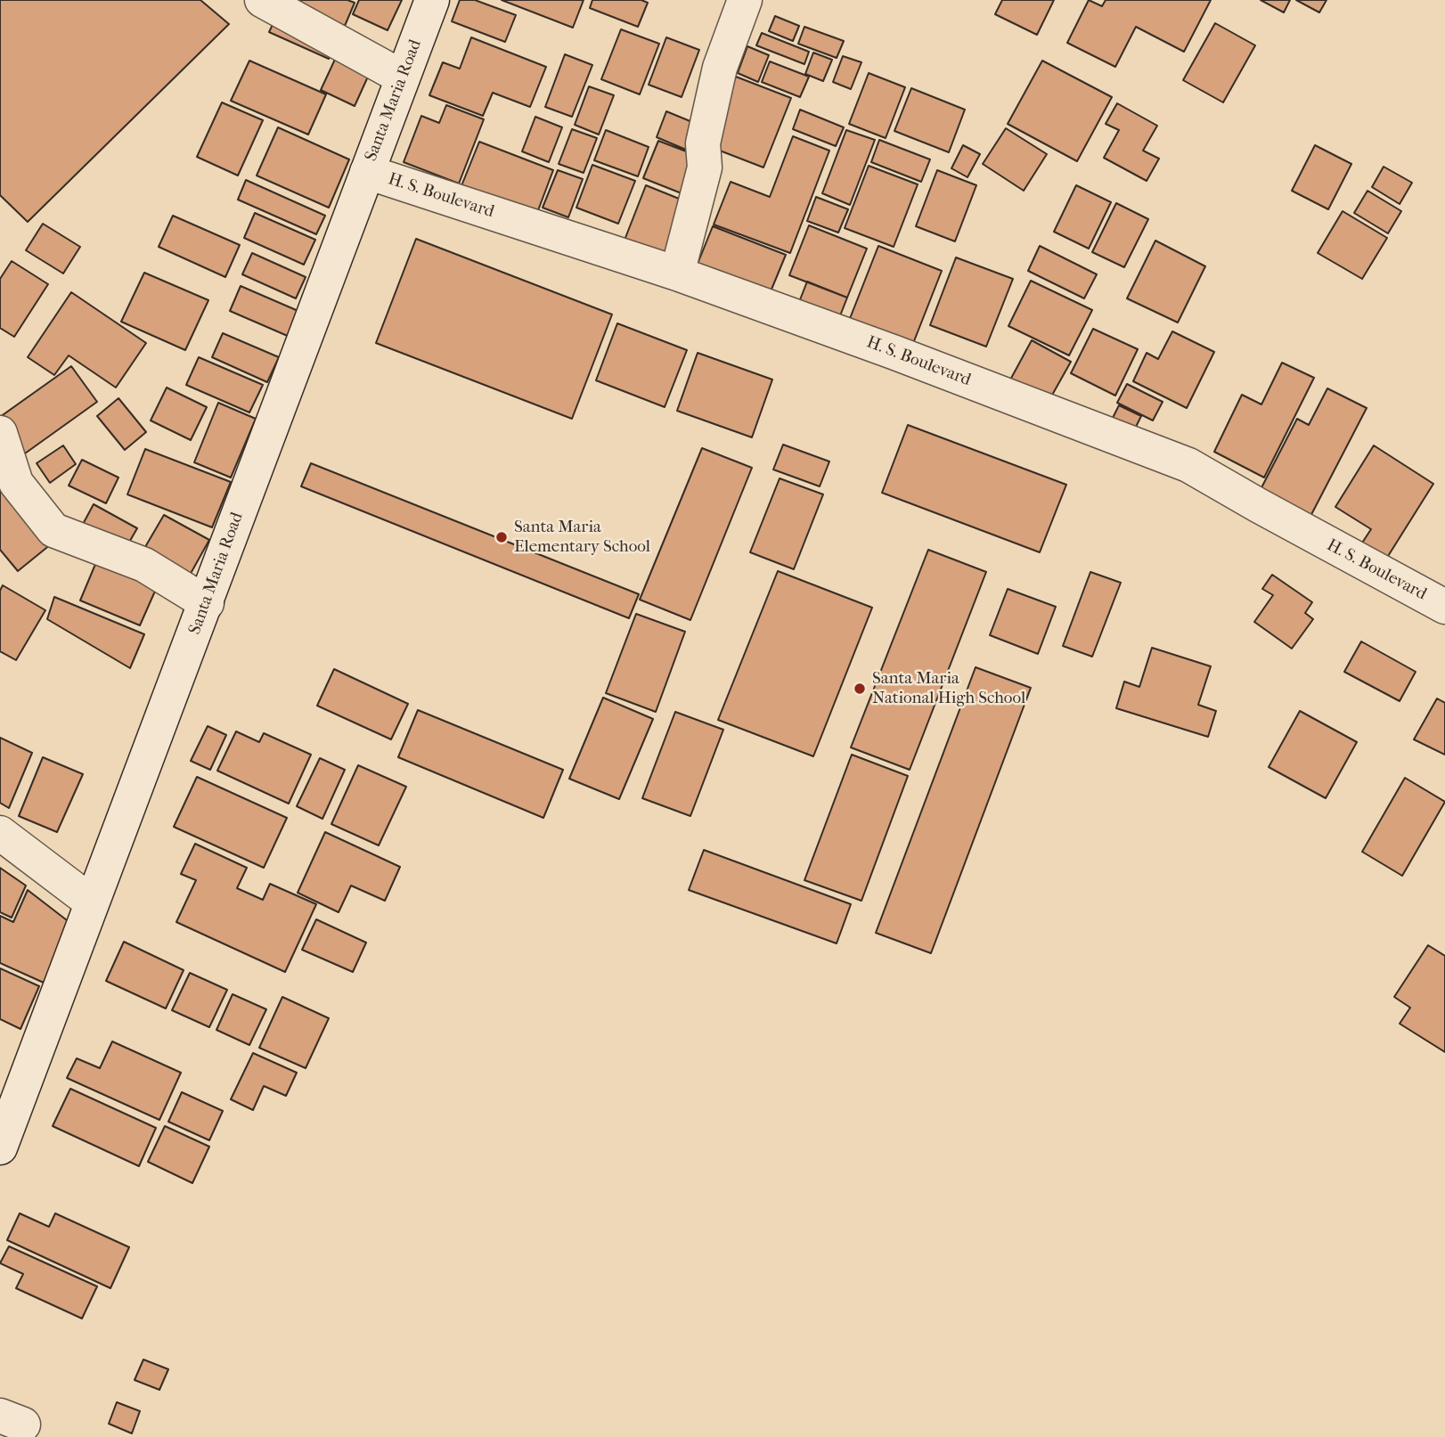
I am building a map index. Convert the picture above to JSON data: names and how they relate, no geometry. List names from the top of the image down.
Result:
{
  "streets": {
    "street": ["Santa Maria Road", "H. S. Boulevard"]
  },
  "crossings": [
    ["Santa Maria Road", "H. S. Boulevard"]
  ],
  "places": ["Santa Maria Elementary School", "Santa Maria National High School"]
}
